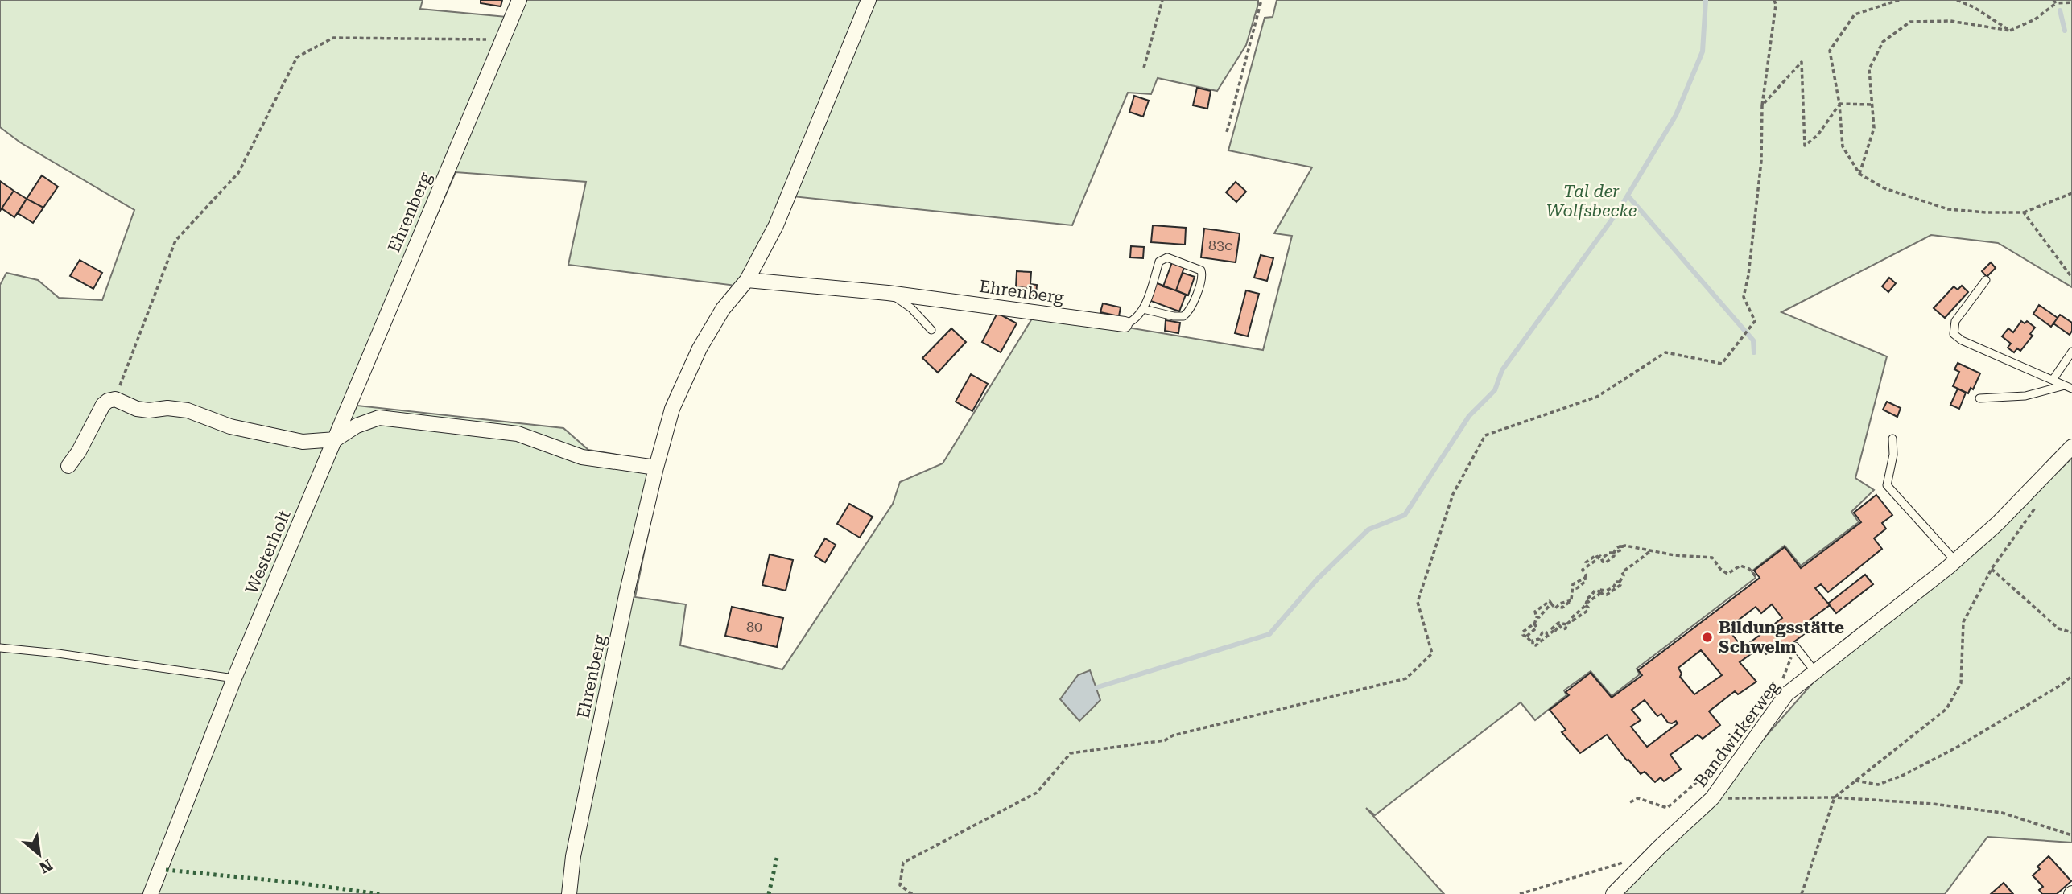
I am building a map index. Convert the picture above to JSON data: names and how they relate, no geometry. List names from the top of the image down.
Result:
{
  "streets": {
    "street": ["Ehrenberg", "Westerholt", "Bandwirkerweg"]
  },
  "crossings": [
    ["Ehrenberg", "Westerholt"]
  ],
  "parks": ["Tal der Wolfsbecke"],
  "places": ["Bildungsstätte Schwelm"],
  "house_numbers": ["83c", "80"],
  "north": "bottom right"
}
